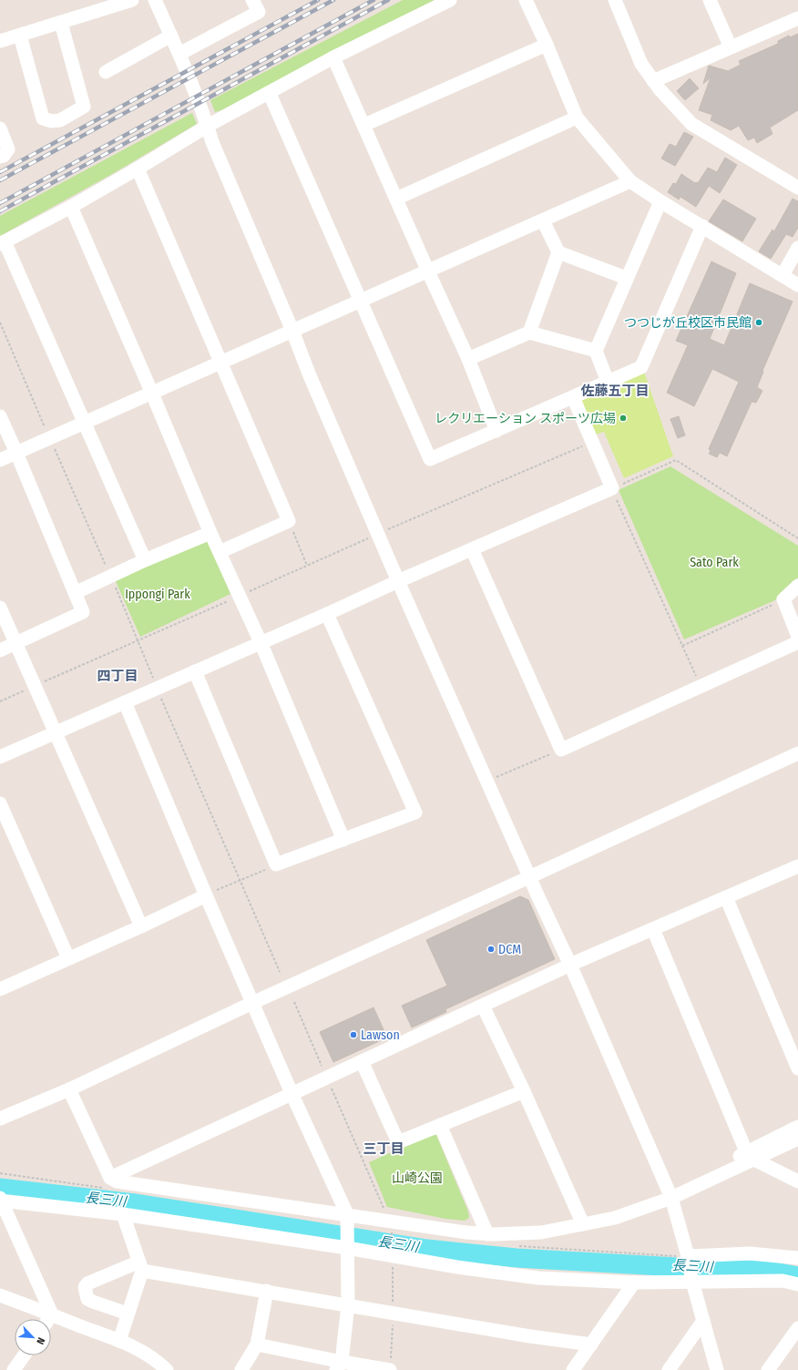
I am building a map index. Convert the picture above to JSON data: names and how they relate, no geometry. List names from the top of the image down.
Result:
{
  "districts": ["佐藤五丁目", "四丁目", "三丁目"],
  "water": ["長三川"],
  "parks": ["Sato Park", "Ippongi Park", "山崎公園"],
  "places": [
    "つつじが丘校区市民館",
    "レクリエーション スポーツ広場",
    "DCM",
    "Lawson"
  ],
  "north": "bottom right"
}
